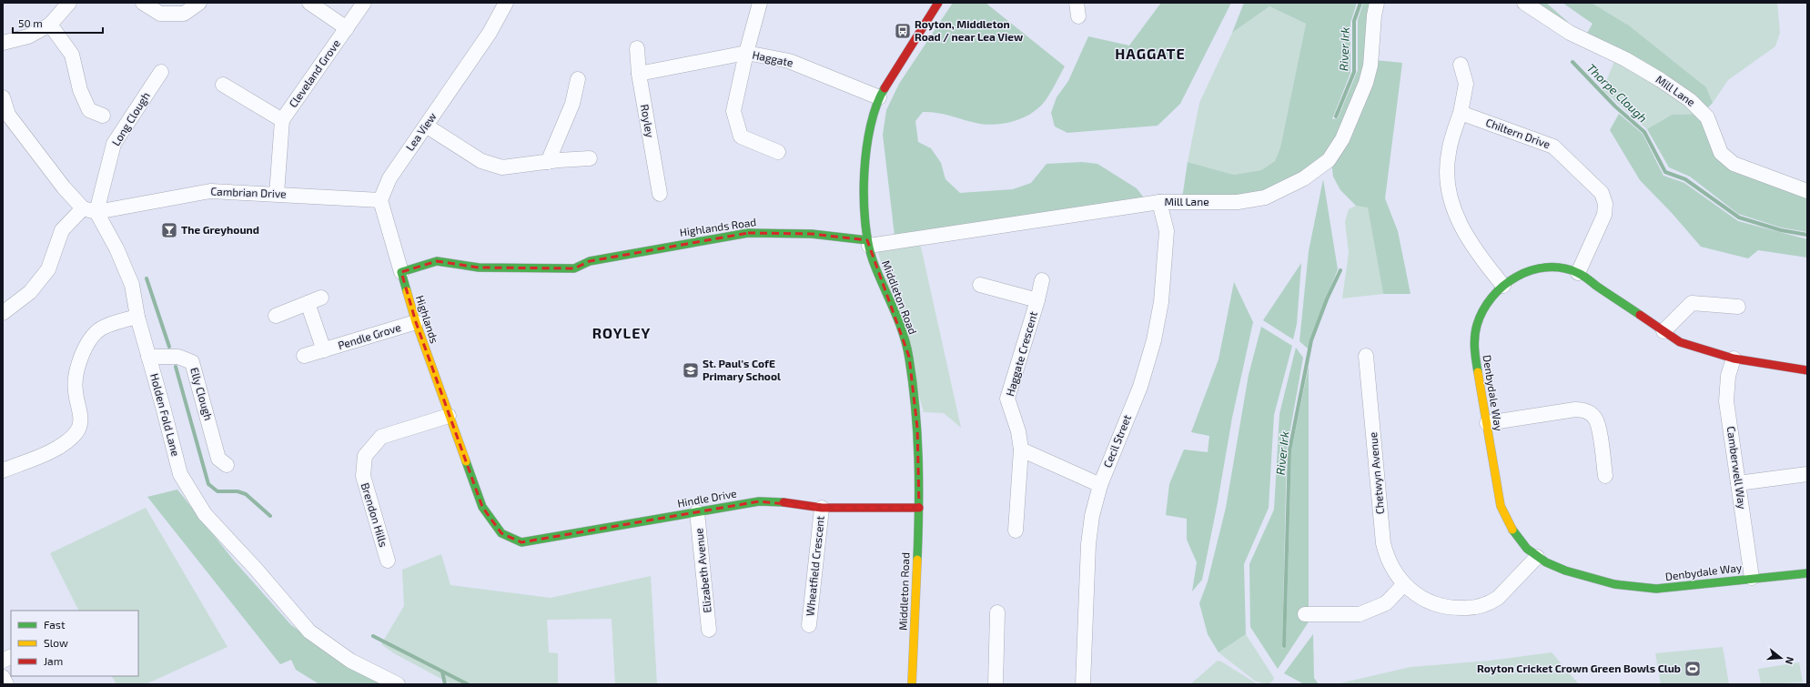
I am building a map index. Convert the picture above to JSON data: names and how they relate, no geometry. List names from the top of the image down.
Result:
{
  "streets": {
    "street": [
      "Haggate",
      "Cleveland Grove",
      "Mill Lane",
      "Long Clough",
      "Royley",
      "Lea View",
      "Chiltern Drive",
      "Cambrian Drive",
      "Highlands Road",
      "Middleton Road",
      "Highlands",
      "Pendle Grove",
      "Haggate Crescent",
      "Denbydale Way",
      "Elly Clough",
      "Holden Fold Lane",
      "Cecil Street",
      "Camberwell Way",
      "Chetwyn Avenue",
      "Hindle Drive",
      "Brendon Hills",
      "Wheatfield Crescent",
      "Elizabeth Avenue"
    ]
  },
  "crossings": [
    ["Haggate", "Royley"],
    ["Haggate", "Middleton Road"],
    ["Mill Lane", "Highlands Road"],
    ["Mill Lane", "Middleton Road"],
    ["Mill Lane", "Cecil Street"],
    ["Long Clough", "Cambrian Drive"],
    ["Long Clough", "Holden Fold Lane"],
    ["Lea View", "Cambrian Drive"],
    ["Chiltern Drive", "Denbydale Way"],
    ["Cambrian Drive", "Holden Fold Lane"],
    ["Highlands Road", "Middleton Road"],
    ["Highlands Road", "Highlands"],
    ["Middleton Road", "Hindle Drive"],
    ["Highlands", "Pendle Grove"],
    ["Highlands", "Hindle Drive"],
    ["Highlands", "Brendon Hills"],
    ["Denbydale Way", "Camberwell Way"],
    ["Denbydale Way", "Chetwyn Avenue"],
    ["Elly Clough", "Holden Fold Lane"],
    ["Hindle Drive", "Wheatfield Crescent"],
    ["Hindle Drive", "Elizabeth Avenue"]
  ],
  "districts": ["HAGGATE", "ROYLEY"],
  "water": ["River Irk", "Thorpe Clough"],
  "places": {
    "bus stop": ["Royton, Middleton Road / near Lea View"],
    "bar": ["The Greyhound"],
    "school or university": ["St. Paul's CofE Primary School"],
    "sports": ["Royton Cricket Crown Green Bowls Club"]
  },
  "legend": ["Fast", "Slow", "Jam"],
  "scale_bar": "50 m",
  "north": "right"
}
